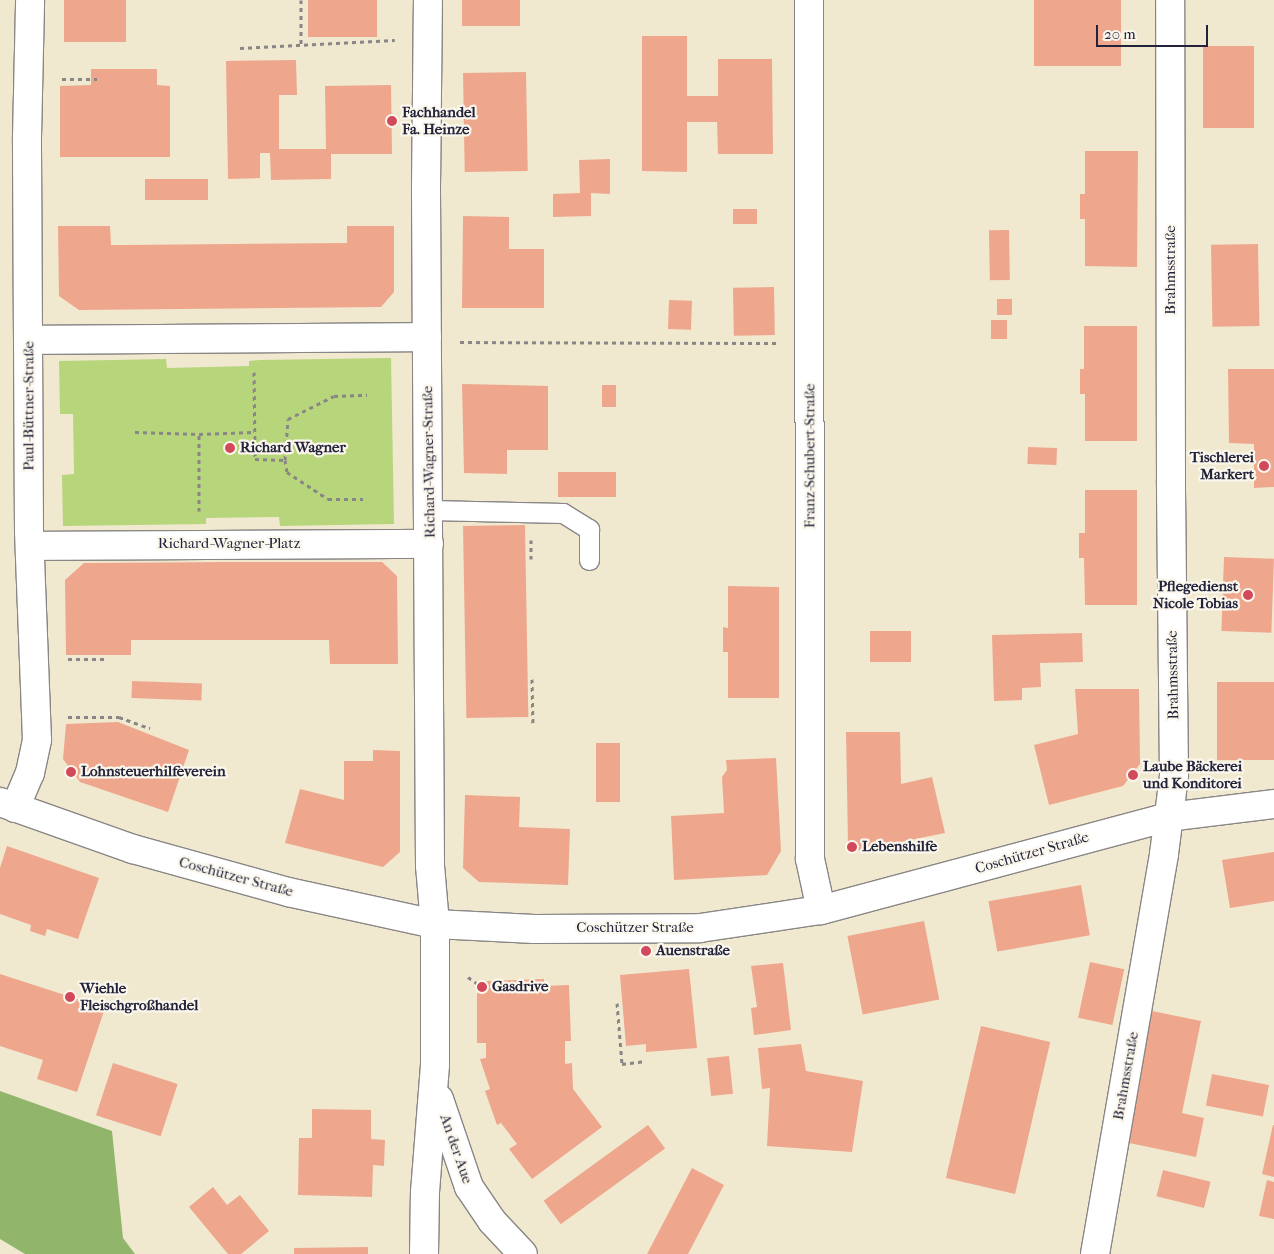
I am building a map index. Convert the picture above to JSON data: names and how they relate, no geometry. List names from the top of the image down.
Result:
{
  "streets": {
    "street": [
      "Brahmsstraße",
      "Paul-Büttner-Straße",
      "Franz-Schubert-Straße",
      "Richard-Wagner-Straße",
      "Richard-Wagner-Platz",
      "Coschützer Straße",
      "An der Aue"
    ]
  },
  "crossings": [
    ["Brahmsstraße", "Coschützer Straße"],
    ["Paul-Büttner-Straße", "Richard-Wagner-Platz"],
    ["Paul-Büttner-Straße", "Coschützer Straße"],
    ["Franz-Schubert-Straße", "Coschützer Straße"],
    ["Richard-Wagner-Straße", "Richard-Wagner-Platz"],
    ["Richard-Wagner-Straße", "Coschützer Straße"]
  ],
  "places": [
    "Fachhandel Fa. Heinze",
    "Richard Wagner",
    "Tischlerei Markert",
    "Pflegedienst Nicole Tobias",
    "Lohnsteuerhilfeverein",
    "Laube Bäckerei und Konditorei",
    "Lebenshilfe",
    "Auenstraße",
    "Gasdrive",
    "Wiehle Fleischgroßhandel"
  ],
  "scale_bar": "20 m"
}
